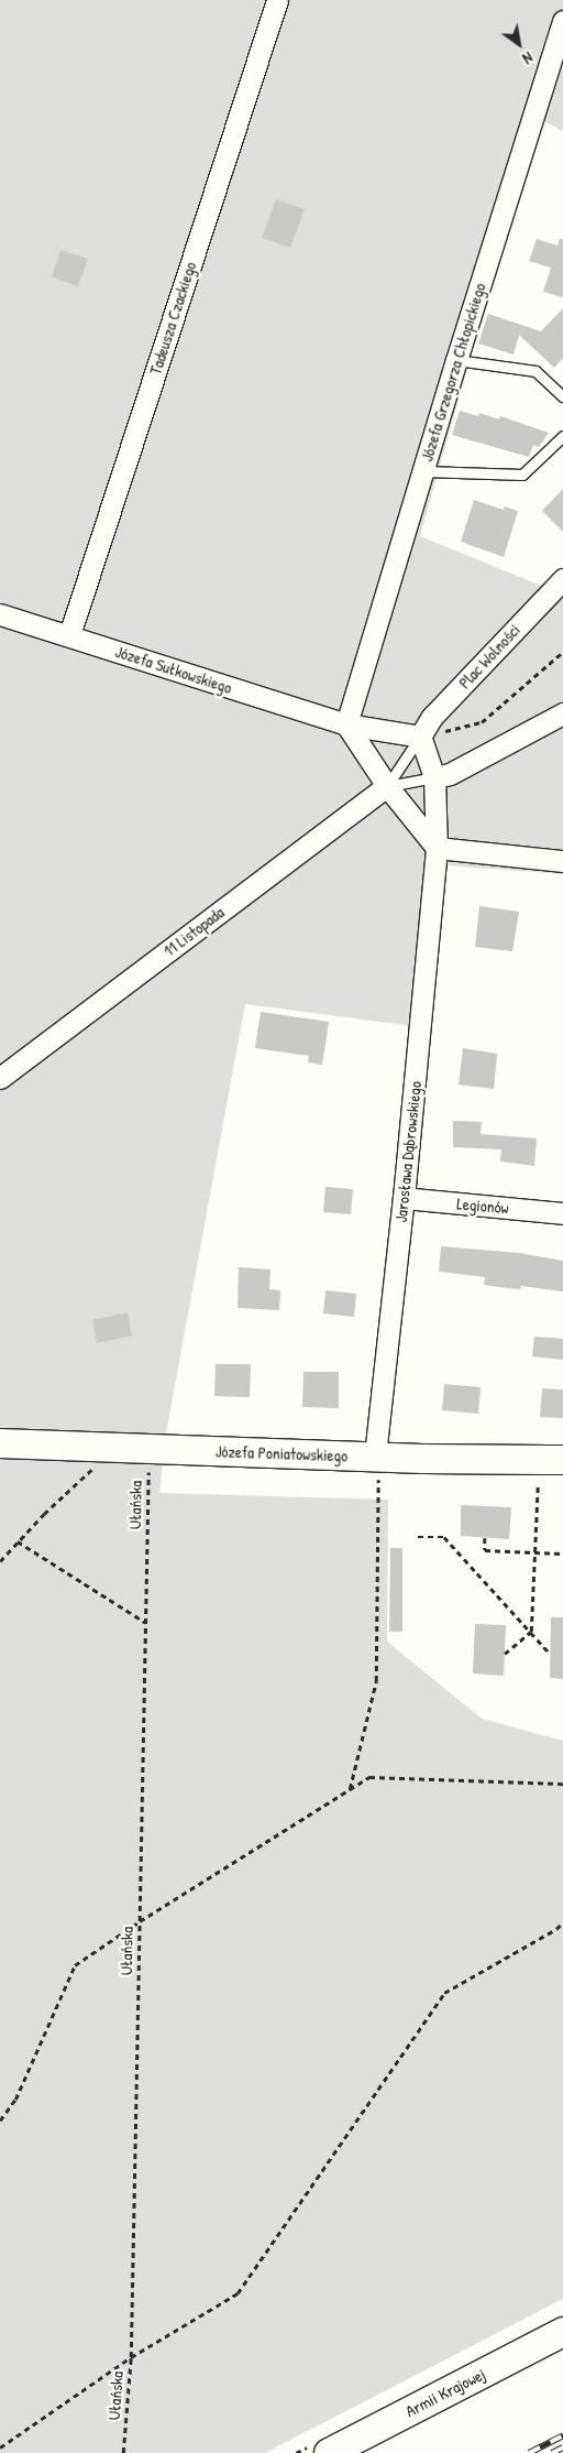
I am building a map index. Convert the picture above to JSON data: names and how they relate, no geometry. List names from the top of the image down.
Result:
{
  "streets": {
    "street": [
      "Tadeusza Czackiego",
      "Józefa Grzegorza Chłopickiego",
      "Plac Wolności",
      "Józefa Sułkowskiego",
      "11 Listopada",
      "Jarosława Dąbrowskiego",
      "Legionów",
      "Józefa Poniatowskiego",
      "Armii Krajowej"
    ],
    "path": ["Ułańska"]
  },
  "crossings": [
    ["Tadeusza Czackiego", "Józefa Sułkowskiego"],
    ["Józefa Grzegorza Chłopickiego", "Józefa Sułkowskiego"],
    ["Plac Wolności", "Józefa Sułkowskiego"],
    ["Jarosława Dąbrowskiego", "Legionów"],
    ["Jarosława Dąbrowskiego", "Józefa Poniatowskiego"],
    ["Józefa Poniatowskiego", "Ułańska"]
  ],
  "north": "bottom right"
}
